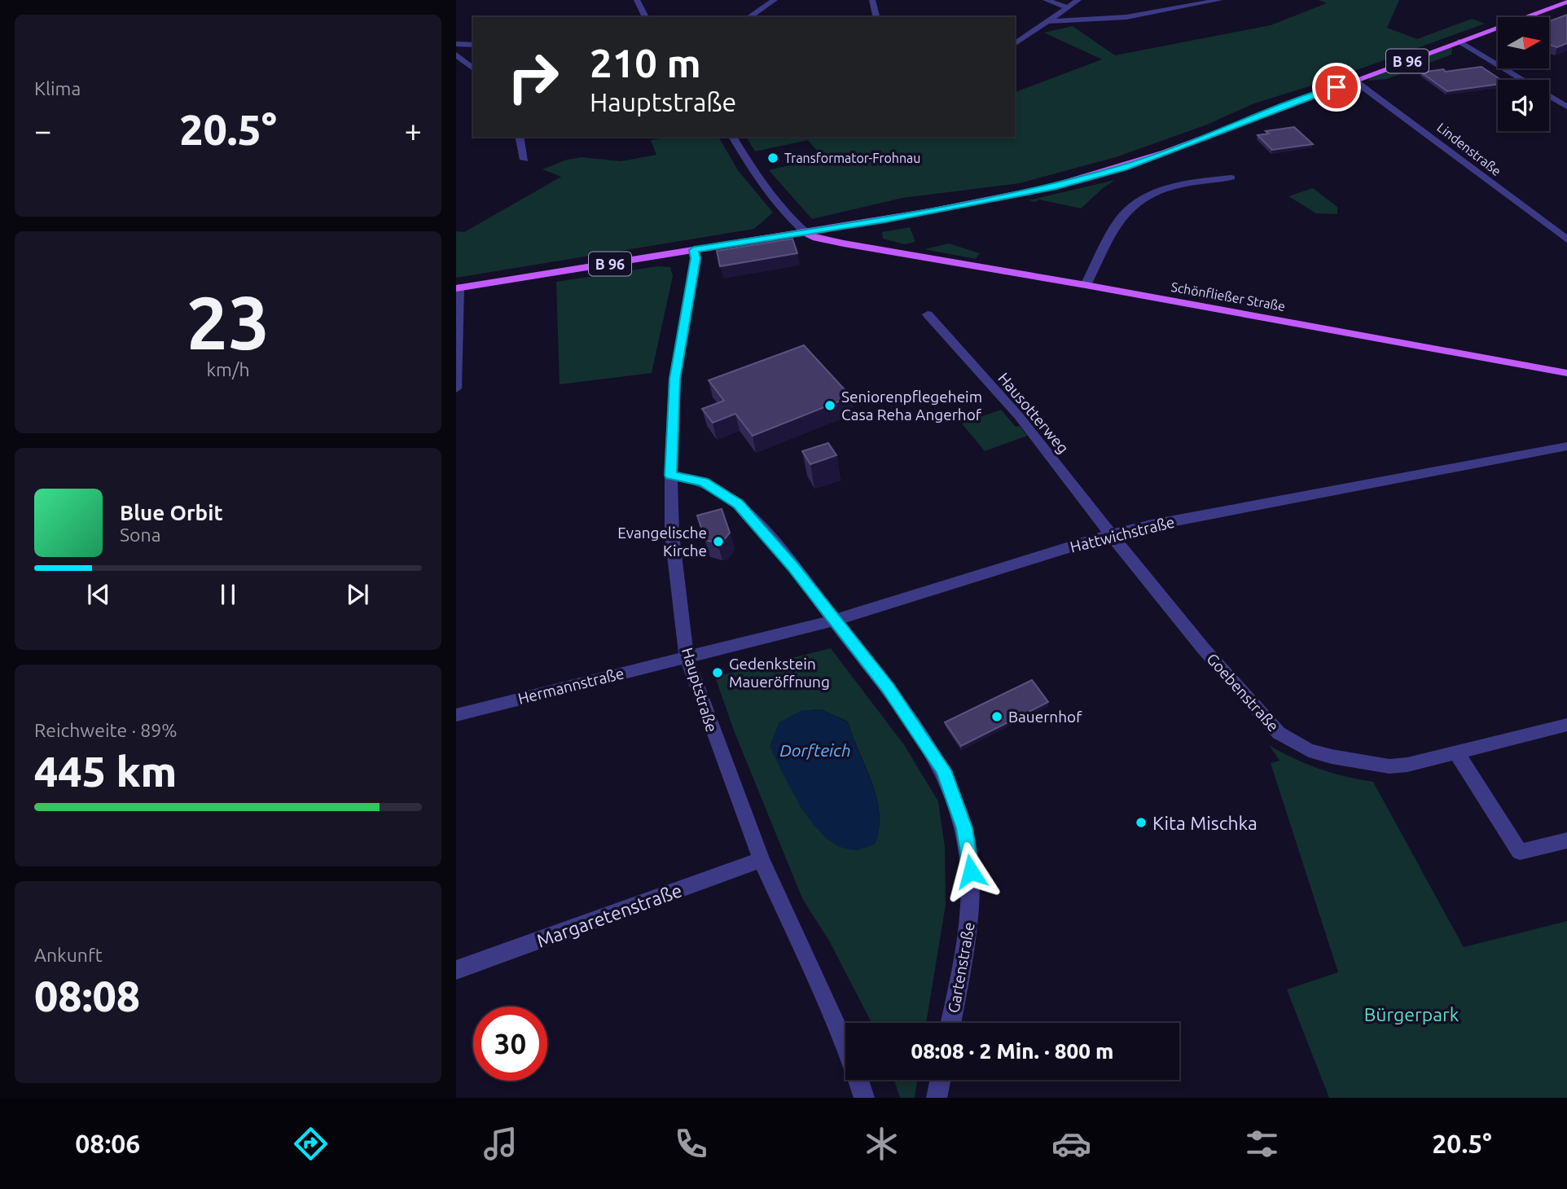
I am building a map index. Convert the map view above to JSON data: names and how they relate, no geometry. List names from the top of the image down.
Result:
{
  "streets": {
    "main road": ["B 96", "Schönfließer Straße"],
    "street": [
      "Lindenstraße",
      "Hausotterweg",
      "Hattwichstraße",
      "Hermannstraße",
      "Hauptstraße",
      "Goebenstraße",
      "Margaretenstraße",
      "Gartenstraße"
    ]
  },
  "crossings": [
    ["B 96", "Lindenstraße"],
    ["B 96", "Schönfließer Straße"],
    ["B 96", "Hauptstraße"],
    ["Hausotterweg", "Hattwichstraße"],
    ["Hausotterweg", "Goebenstraße"],
    ["Hattwichstraße", "Hermannstraße"],
    ["Hattwichstraße", "Hauptstraße"],
    ["Hattwichstraße", "Goebenstraße"],
    ["Hattwichstraße", "Gartenstraße"],
    ["Hermannstraße", "Hauptstraße"],
    ["Hauptstraße", "Margaretenstraße"],
    ["Hauptstraße", "Gartenstraße"]
  ],
  "water": ["Dorfteich"],
  "parks": ["Bürgerpark"],
  "places": [
    "Transformator-Frohnau",
    "Seniorenpflegeheim Casa Reha Angerhof",
    "Evangelische Kirche",
    "Gedenkstein Maueröffnung",
    "Bauernhof",
    "Kita Mischka"
  ],
  "north": "right",
  "page": {
    "tile": [
      "Klima",
      ["23", "km/h"],
      ["Reichweite · 89%", "445 km"],
      ["Ankunft", "08:08"]
    ],
    "turn": ["210 m", "Hauptstraße"],
    "heat": ["−", "20.5°", "+"],
    "song": ["Blue Orbit", "Sona"],
    "limit": "30",
    "trip": "08:08 · 2 Min. · 800 m",
    "tabs": ["08:06", "20.5°"]
  }
}
